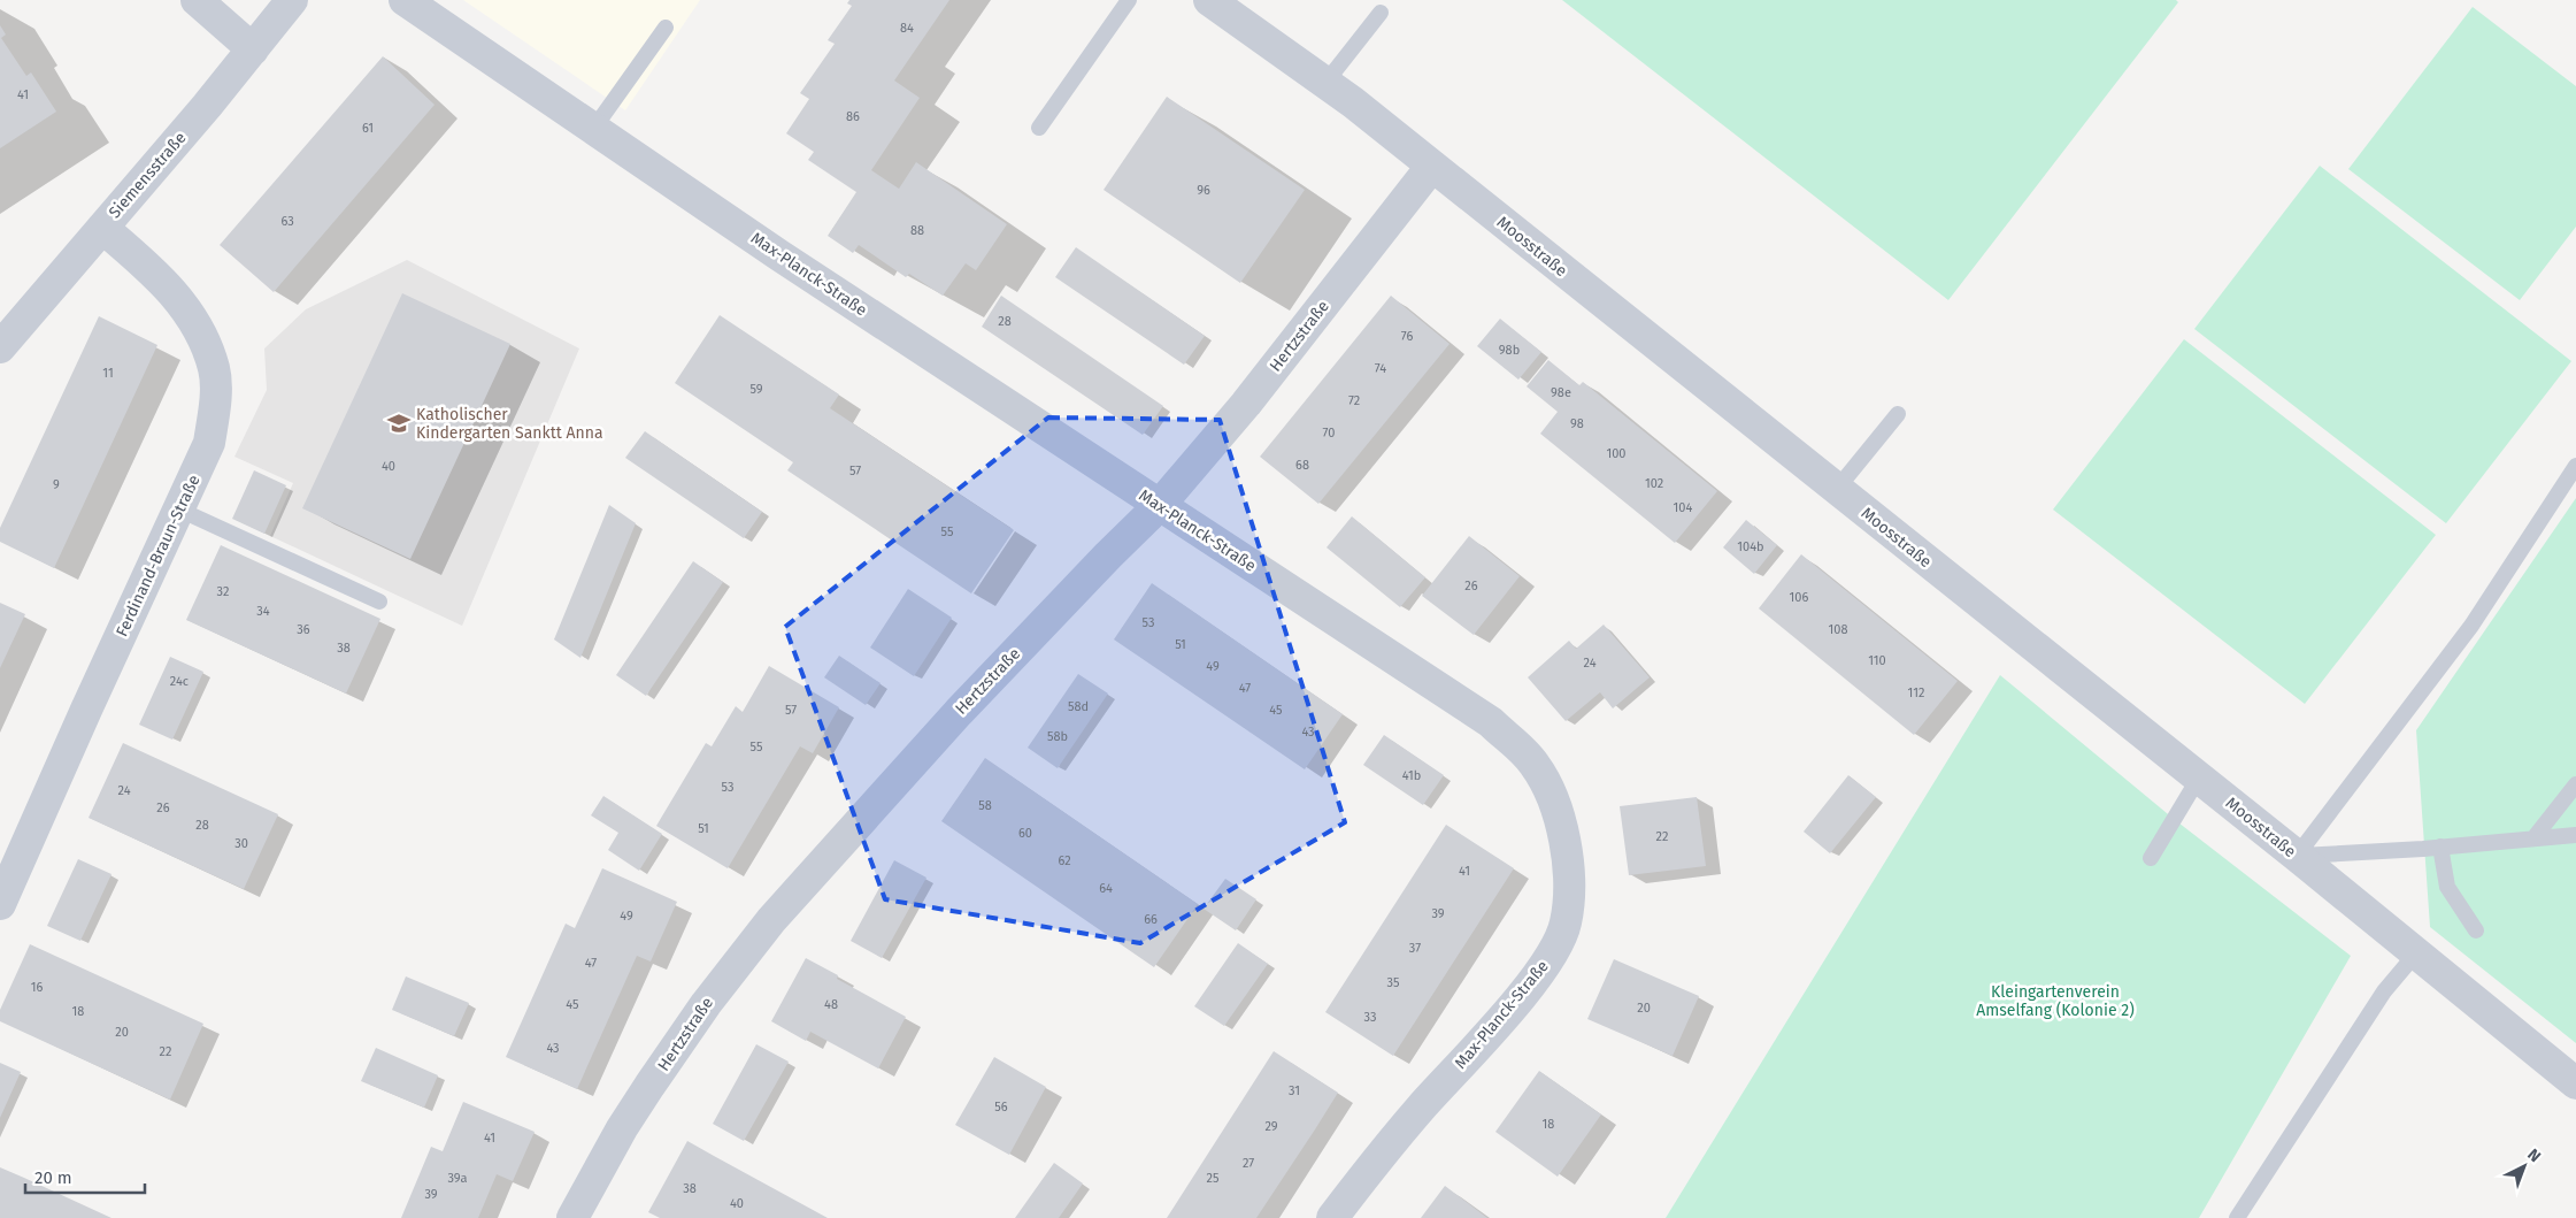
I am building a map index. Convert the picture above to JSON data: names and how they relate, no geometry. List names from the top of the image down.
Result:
{
  "streets": {
    "street": [
      "Siemensstraße",
      "Moosstraße",
      "Max-Planck-Straße",
      "Hertzstraße",
      "Ferdinand-Braun-Straße"
    ]
  },
  "crossings": [
    ["Siemensstraße", "Ferdinand-Braun-Straße"],
    ["Moosstraße", "Hertzstraße"],
    ["Max-Planck-Straße", "Hertzstraße"]
  ],
  "parks": ["Kleingartenverein Amselfang (Kolonie 2)"],
  "places": {
    "school or university": ["Katholischer Kindergarten Sanktt Anna"]
  },
  "house_numbers": [
    "84",
    "41",
    "86",
    "61",
    "96",
    "63",
    "88",
    "28",
    "76",
    "98b",
    "74",
    "11",
    "59",
    "98e",
    "72",
    "98",
    "70",
    "100",
    "68",
    "40",
    "57",
    "102",
    "9",
    "104",
    "55",
    "104b",
    "26",
    "32",
    "106",
    "34",
    "53",
    "36",
    "108",
    "51",
    "38",
    "110",
    "24",
    "49",
    "24c",
    "47",
    "112",
    "58d",
    "57",
    "45",
    "43",
    "58b",
    "55",
    "41b",
    "53",
    "24",
    "58",
    "26",
    "28",
    "51",
    "60",
    "22",
    "30",
    "62",
    "41",
    "64",
    "39",
    "49",
    "66",
    "37",
    "47",
    "35",
    "16",
    "45",
    "48",
    "20",
    "18",
    "33",
    "20",
    "43",
    "22",
    "31",
    "56",
    "18",
    "29",
    "41",
    "27",
    "39a",
    "25",
    "38",
    "39",
    "40"
  ],
  "scale_bar": "20 m",
  "north": "top right"
}
